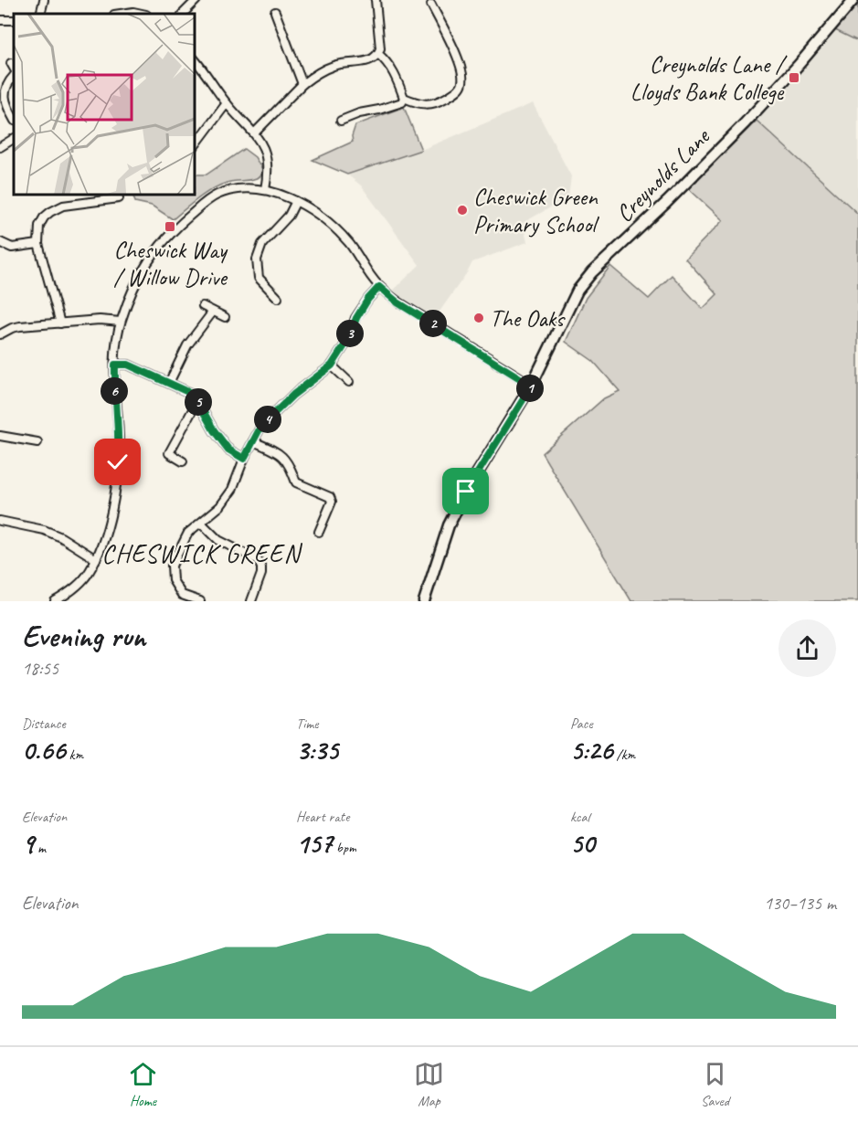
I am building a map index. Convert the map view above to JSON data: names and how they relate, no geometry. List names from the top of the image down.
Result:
{
  "streets": {
    "street": ["Creynolds Lane"]
  },
  "districts": ["CHESWICK GREEN"],
  "places": {
    "transit": ["Creynolds Lane / Lloyds Bank College", "Cheswick Way / Willow Drive"],
    "other": ["Cheswick Green Primary School", "The Oaks"]
  },
  "page": {
    "pins": [
      "2",
      "3",
      "1",
      "6",
      "5",
      "4"
    ],
    "heading": ["Evening run", "18:55"],
    "stats": [
      ["Distance", "0.66 km"],
      ["Time", "3:35"],
      ["Pace", "5:26 /km"],
      ["Elevation", "9 m"],
      ["Heart rate", "157 bpm"],
      ["kcal", "50"]
    ],
    "chart": ["Elevation", "130–135 m"],
    "tabs": ["Home", "Map", "Saved"]
  }
}
